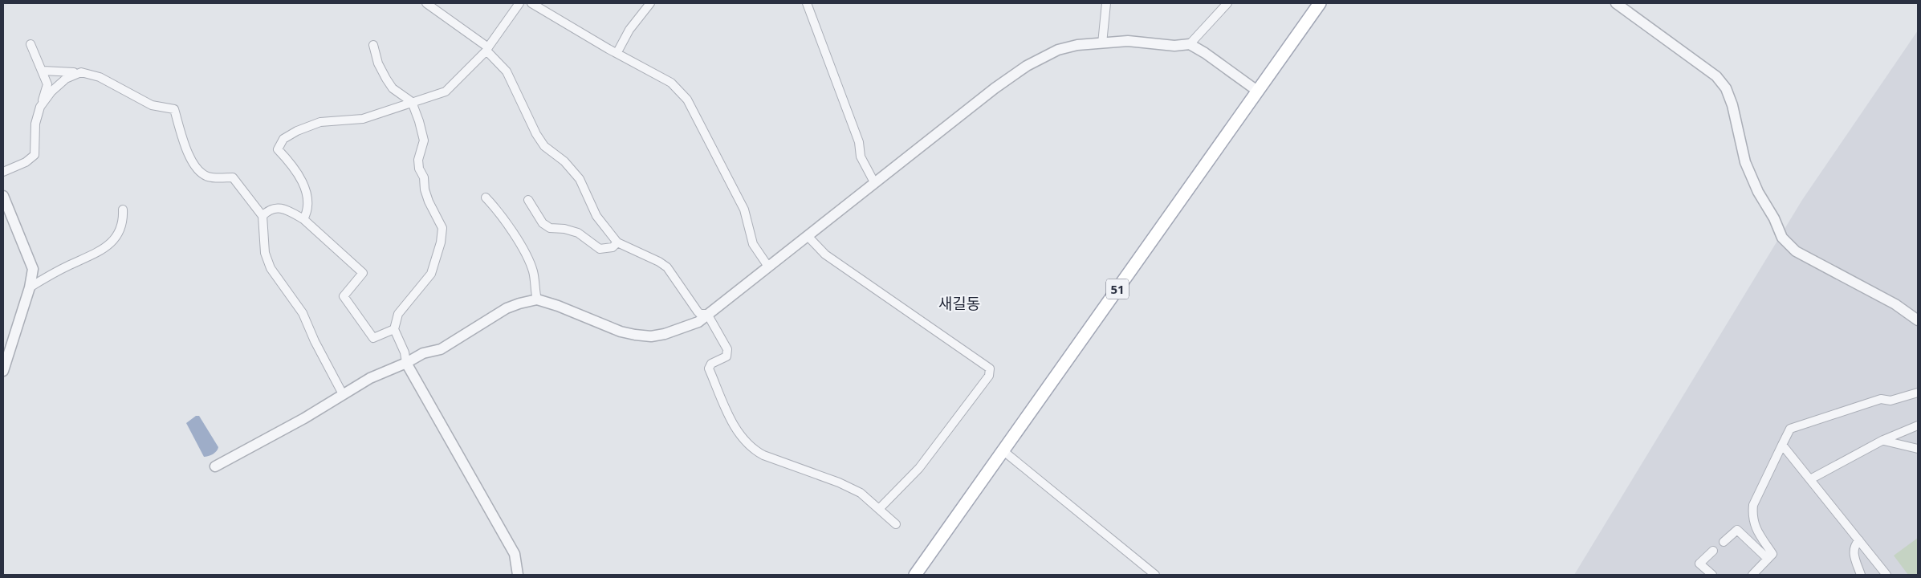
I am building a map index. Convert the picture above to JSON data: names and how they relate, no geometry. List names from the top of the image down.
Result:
{
  "streets": {
    "main road": ["51"]
  },
  "districts": ["새길동"]
}
